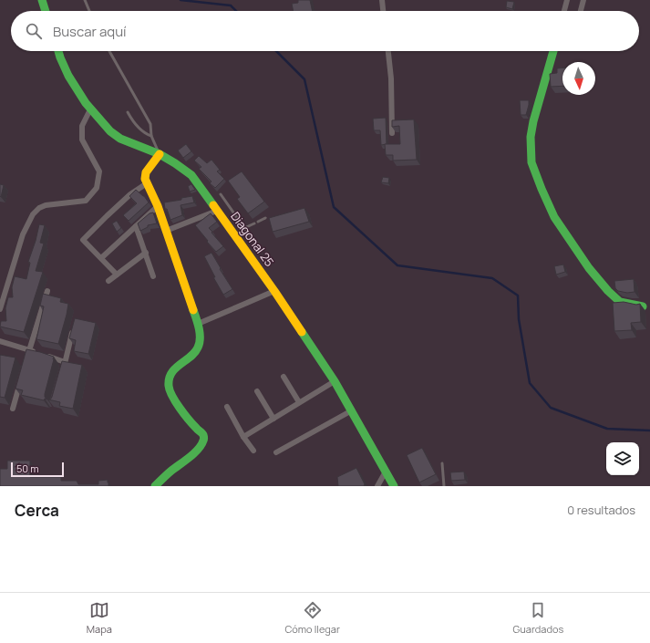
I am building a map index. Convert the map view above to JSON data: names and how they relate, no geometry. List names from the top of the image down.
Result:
{
  "streets": {
    "street": ["Diagonal 25"]
  },
  "scale_bar": "50 m",
  "north": "bottom",
  "page": {
    "search": "Buscar aquí",
    "scale": "50 m",
    "heading": ["Cerca", "0 resultados"],
    "nav": ["Mapa", "Cómo llegar", "Guardados"]
  }
}
